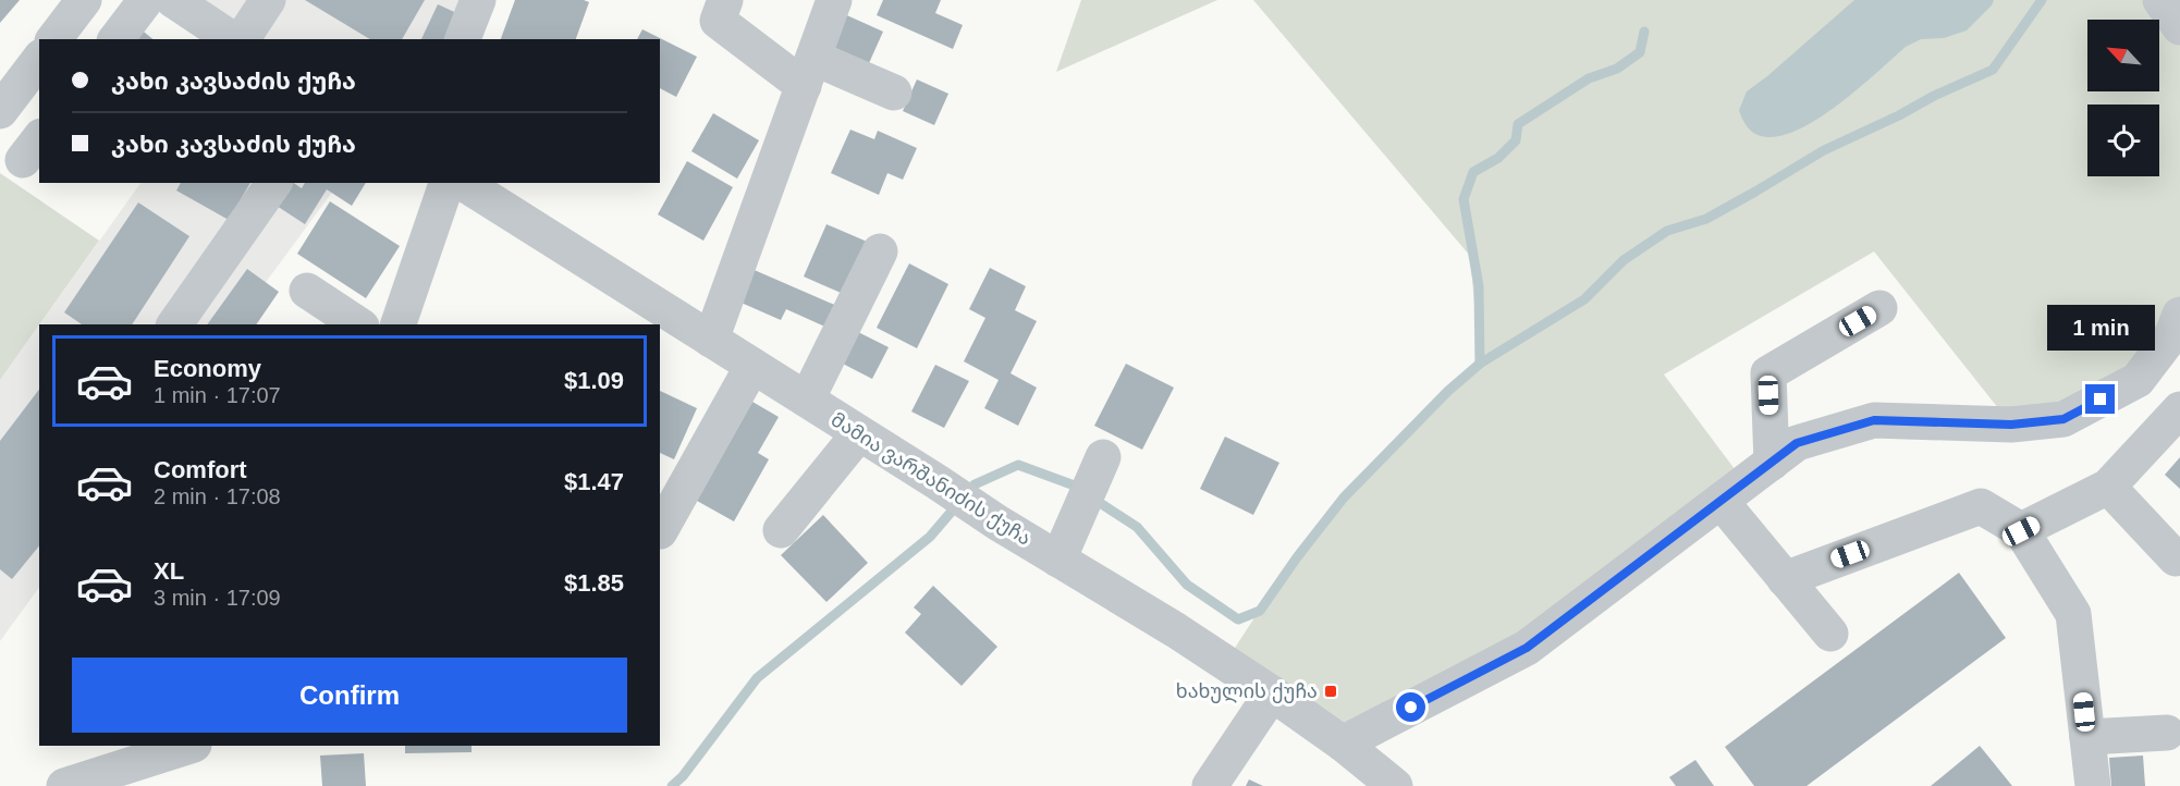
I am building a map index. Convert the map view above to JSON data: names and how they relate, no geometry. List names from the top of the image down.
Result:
{
  "streets": {
    "street": ["მამია ვარშანიძის ქუჩა"]
  },
  "places": {
    "transit": ["ხახულის ქუჩა"]
  },
  "north": "top left",
  "page": {
    "banner": ["კახი კავსაძის ქუჩა", "კახი კავსაძის ქუჩა"],
    "bubble": "1 min",
    "list": [
      {
        "name": "Economy",
        "note": "1 min · 17:07",
        "value": "$1.09"
      },
      {
        "name": "Comfort",
        "note": "2 min · 17:08",
        "value": "$1.47"
      },
      {
        "name": "XL",
        "note": "3 min · 17:09",
        "value": "$1.85"
      }
    ],
    "buttons": "Confirm"
  }
}
